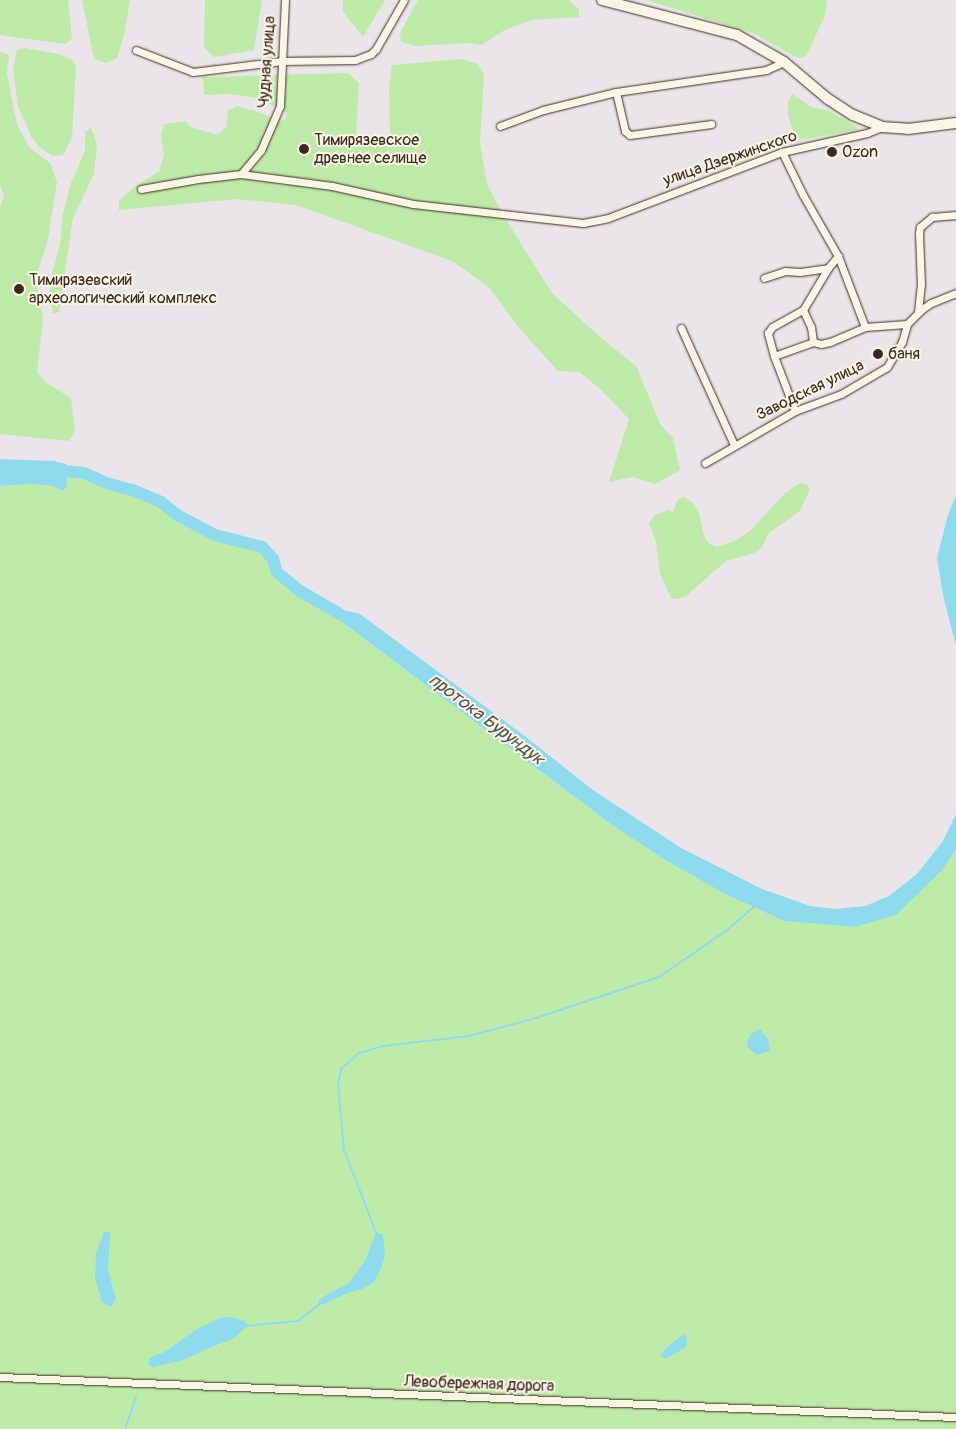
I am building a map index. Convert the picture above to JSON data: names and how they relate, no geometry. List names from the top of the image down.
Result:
{
  "streets": {
    "street": [
      "Чудная улица",
      "улица Дзержинского",
      "Заводская улица",
      "Левобережная дорога"
    ]
  },
  "crossings": [
    ["Чудная улица", "улица Дзержинского"]
  ],
  "water": ["протока Бурундук"],
  "places": [
    "Тимирязевское древнее селище",
    "Ozon",
    "Тимирязевский археологический комплекс",
    "баня"
  ]
}
